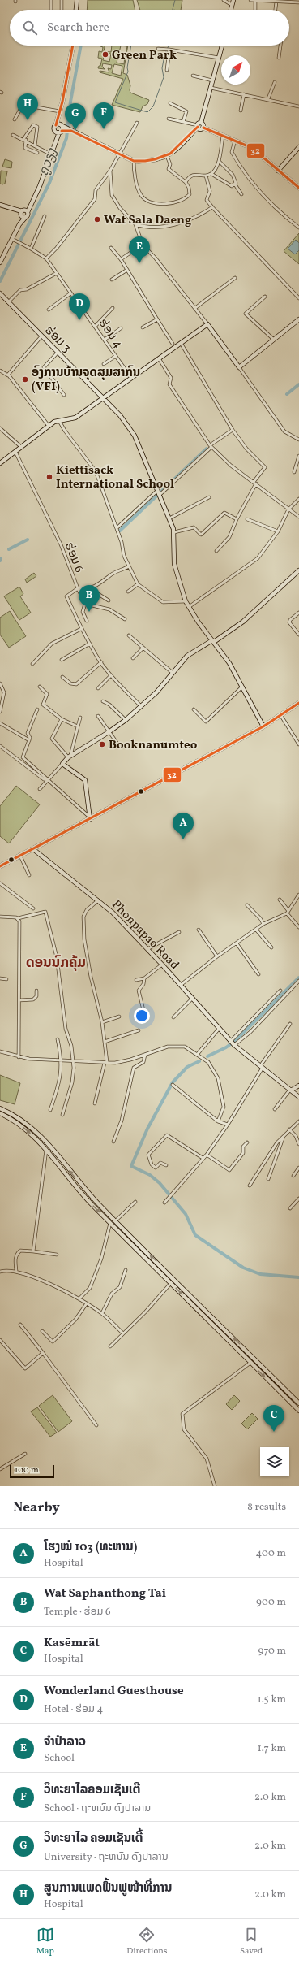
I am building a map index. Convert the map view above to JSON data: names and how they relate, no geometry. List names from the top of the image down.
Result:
{
  "streets": {
    "street": [
      "ຮ່ອມ 4",
      "ຮ່ອມ 3",
      "ຮ່ອມ 6",
      "Phonpapao Road"
    ]
  },
  "districts": ["ດອນນົກຄຸ້ມ"],
  "water": ["ຄູວຽງ"],
  "places": [
    "Green Park",
    "Wat Sala Daeng",
    "ອົງການບ້ານຈຸດສຸມສາກົນ (VFI)",
    "Kiettisack International School",
    "Booknanumteo"
  ],
  "lines": ["transit line 32"],
  "scale_bar": "100 m",
  "north": "top right",
  "page": {
    "search": "Search here",
    "pins": [
      "H",
      "F",
      "G",
      "E",
      "D",
      "B",
      "A",
      "C"
    ],
    "scale": "100 m",
    "heading": ["Nearby", "8 results"],
    "list": [
      {
        "mark": "A",
        "name": "ໂຮງໝໍ 103 (ທະຫານ)",
        "note": "Hospital",
        "value": "400 m"
      },
      {
        "mark": "B",
        "name": "Wat Saphanthong Tai",
        "note": "Temple · ຮ່ອມ 6",
        "value": "900 m"
      },
      {
        "mark": "C",
        "name": "Kasēmrāt",
        "note": "Hospital",
        "value": "970 m"
      },
      {
        "mark": "D",
        "name": "Wonderland Guesthouse",
        "note": "Hotel · ຮ່ອມ 4",
        "value": "1.5 km"
      },
      {
        "mark": "E",
        "name": "ຈຳປຳລາວ",
        "note": "School",
        "value": "1.7 km"
      },
      {
        "mark": "F",
        "name": "ວິທະຍາໄລຄອມເຊັນເຕີ",
        "note": "School · ຖະຫນົນ ດົງປາລານ",
        "value": "2.0 km"
      },
      {
        "mark": "G",
        "name": "ວິທະຍາໄລ ຄອມເຊັນເຕີ້",
        "note": "University · ຖະຫນົນ ດົງປາລານ",
        "value": "2.0 km"
      },
      {
        "mark": "H",
        "name": "ສູນການແພດຟື້ນຟູໜ້າທີ່ການ",
        "note": "Hospital",
        "value": "2.0 km"
      }
    ],
    "nav": ["Map", "Directions", "Saved"]
  }
}
